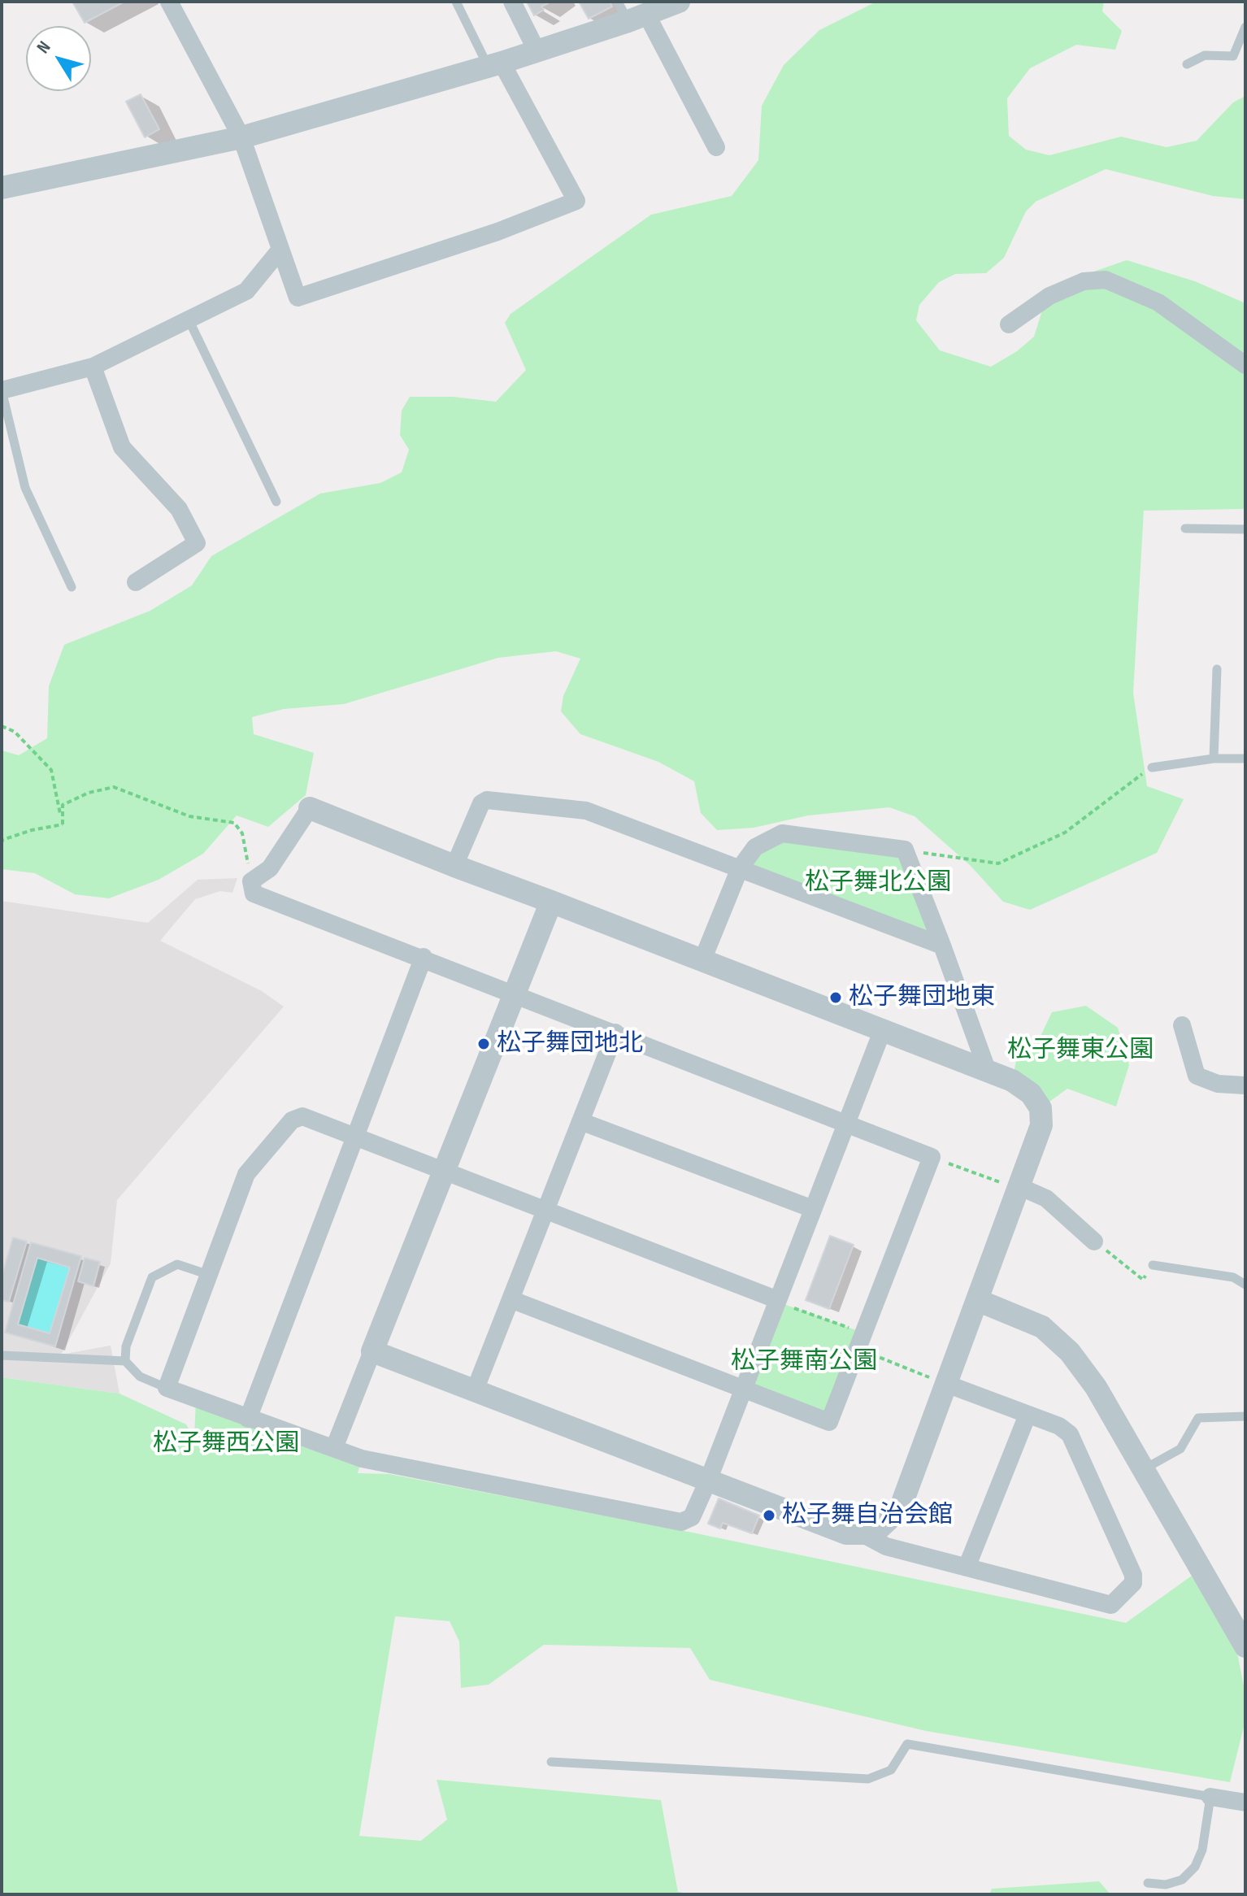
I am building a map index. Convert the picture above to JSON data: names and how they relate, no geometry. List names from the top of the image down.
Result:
{
  "parks": [
    "松子舞北公園",
    "松子舞東公園",
    "松子舞南公園",
    "松子舞西公園"
  ],
  "places": ["松子舞団地東", "松子舞団地北", "松子舞自治会館"],
  "north": "top left"
}
